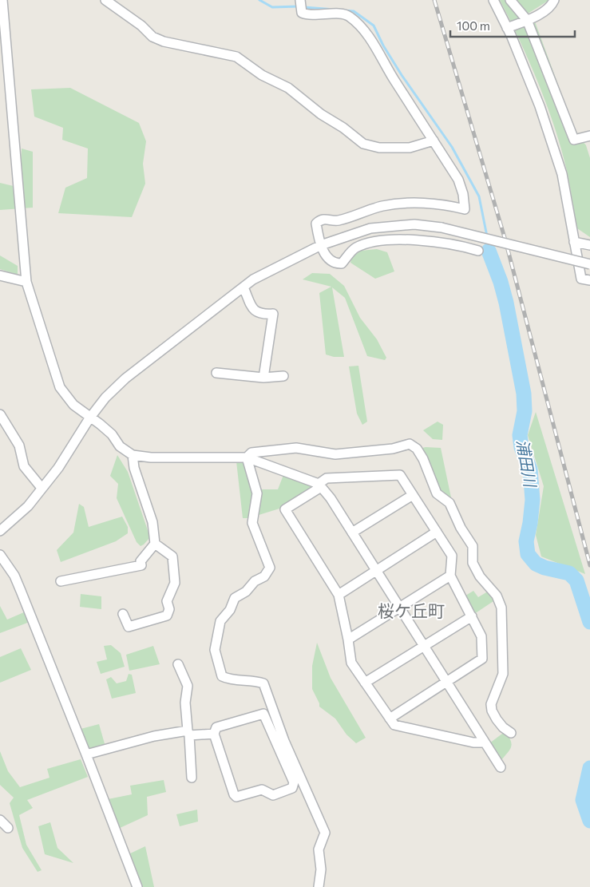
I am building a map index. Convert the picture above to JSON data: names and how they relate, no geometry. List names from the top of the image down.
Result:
{
  "districts": ["桜ケ丘町"],
  "water": ["浦田川"],
  "scale_bar": "100 m"
}
